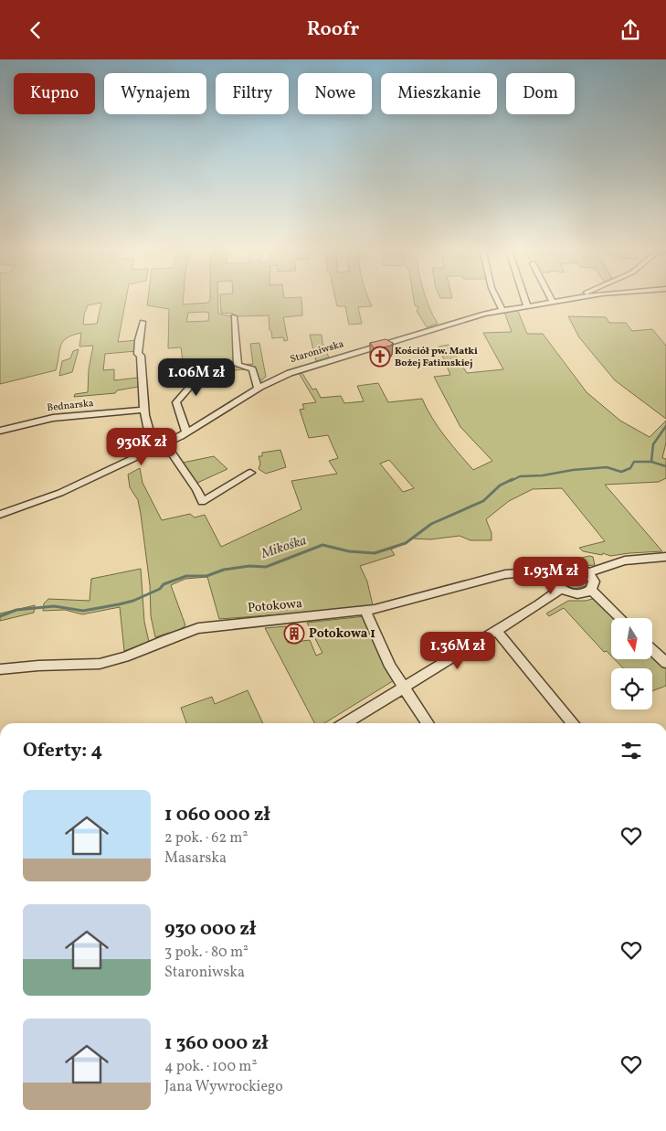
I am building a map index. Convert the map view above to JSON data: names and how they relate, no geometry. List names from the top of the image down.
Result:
{
  "streets": {
    "street": ["Staroniwska", "Bednarska", "Potokowa"]
  },
  "water": ["Mikośka"],
  "places": {
    "church": ["Kościół pw. Matki Bożej Fatimskiej"],
    "building": ["Potokowa 1"]
  },
  "north": "bottom",
  "page": {
    "header": "Roofr",
    "chip": [
      "Kupno",
      "Wynajem",
      "Filtry",
      "Nowe",
      "Mieszkanie",
      "Dom"
    ],
    "price": [
      "1.06M zł",
      "930K zł",
      "1.93M zł",
      "1.36M zł"
    ],
    "heading": "Oferty: 4",
    "list": [
      {
        "name": "1 060 000 zł",
        "note": "2 pok. · 62 m² · Masarska"
      },
      {
        "name": "930 000 zł",
        "note": "3 pok. · 80 m² · Staroniwska"
      },
      {
        "name": "1 360 000 zł",
        "note": "4 pok. · 100 m² · Jana Wywrockiego"
      }
    ]
  }
}
